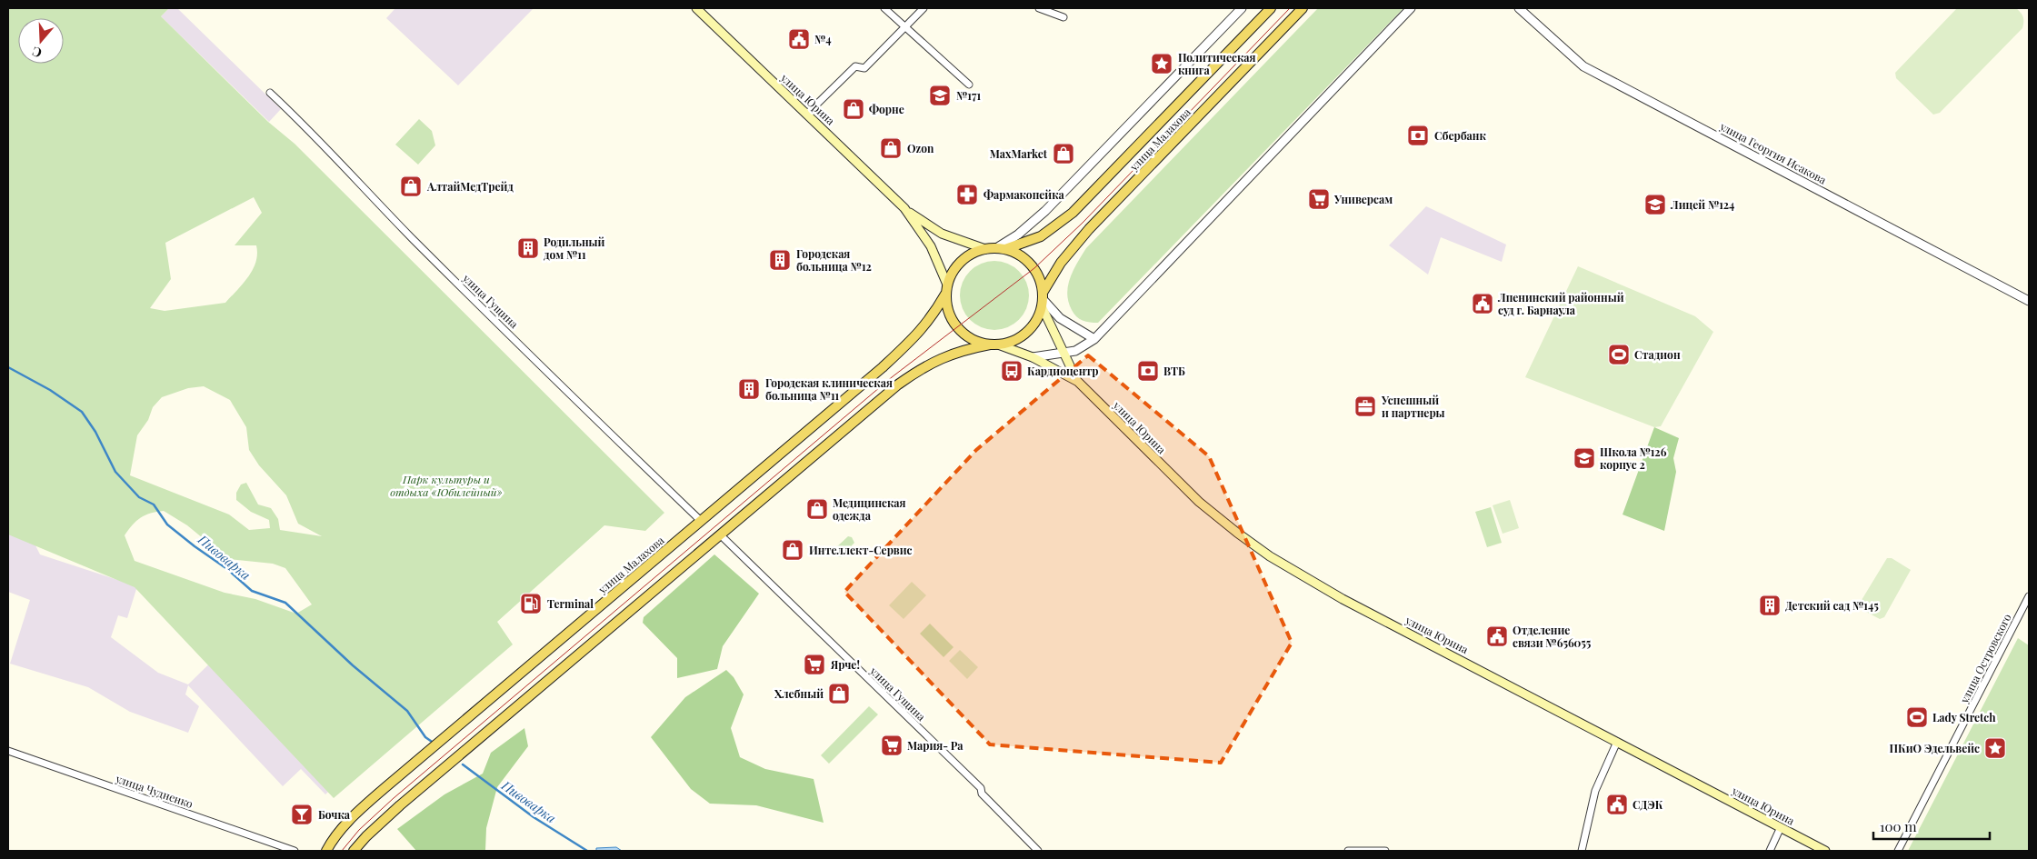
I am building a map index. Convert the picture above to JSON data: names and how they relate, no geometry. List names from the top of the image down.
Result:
{
  "streets": {
    "main road": ["улица Юрина", "улица Малахова"],
    "street": [
      "улица Георгия Исакова",
      "улица Гущина",
      "улица Островского",
      "улица Чудненко"
    ]
  },
  "crossings": [
    ["улица Юрина", "улица Малахова"],
    ["улица Малахова", "улица Гущина"]
  ],
  "water": ["Пивоварка"],
  "parks": ["Парк культуры и отдыха «Юбилейный»"],
  "places": {
    "public building": [
      "№4",
      "Лпенинский районный суд г. Барнаула",
      "Отделение связи №656055",
      "СДЭК"
    ],
    "place": ["Политическая книга", "ПКиО Эдельвейс"],
    "school or university": ["№171", "Лицей №124", "Школа №126 корпус 2"],
    "shop": [
      "Форне",
      "Ozon",
      "MaxMarket",
      "АлтайМедТрейд",
      "Медицинская одежда",
      "Интеллект-Сервис",
      "Хлебный"
    ],
    "bank": ["Сбербанк", "ВТБ"],
    "pharmacy": ["Фармакопейка"],
    "supermarket": ["Универсам", "Ярче!", "Мария- Ра"],
    "building": [
      "Родильный дом №11",
      "Городская больница №12",
      "Городская клиническая больница №11",
      "Детский сад №145"
    ],
    "sports": ["Стадион", "Lady Stretch"],
    "bus stop": ["Кардиоцентр"],
    "office": ["Успешный и партнеры"],
    "fuel station": ["Terminal"],
    "bar": ["Бочка"]
  },
  "scale_bar": "100 m",
  "north": "bottom"
}
